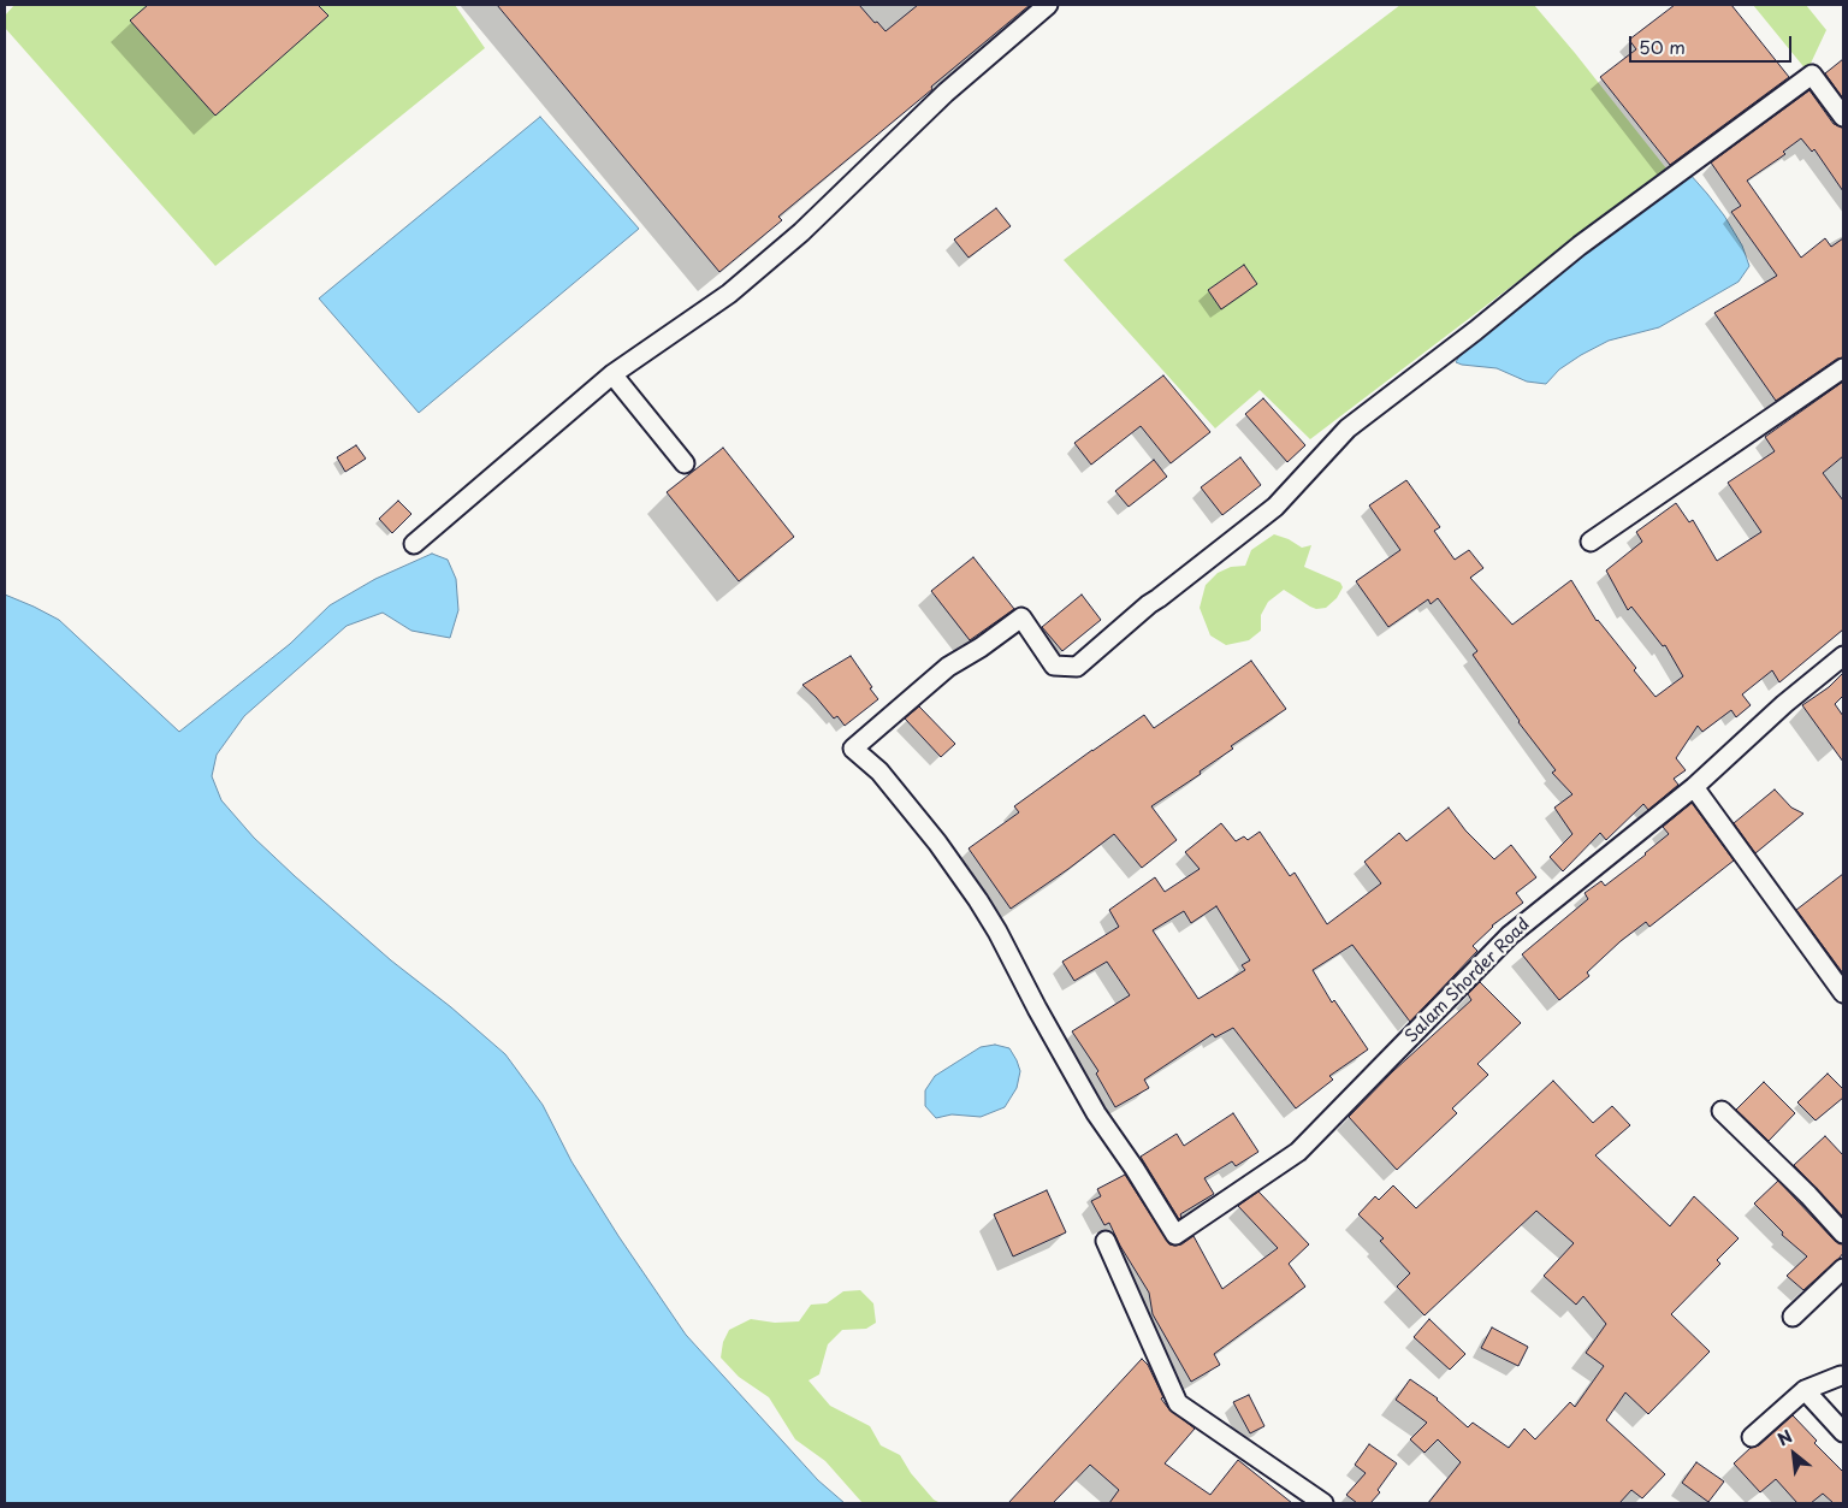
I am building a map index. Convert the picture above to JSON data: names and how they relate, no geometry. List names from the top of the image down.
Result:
{
  "streets": {
    "street": ["Salam Shorder Road"]
  },
  "scale_bar": "50 m",
  "north": "top left"
}
